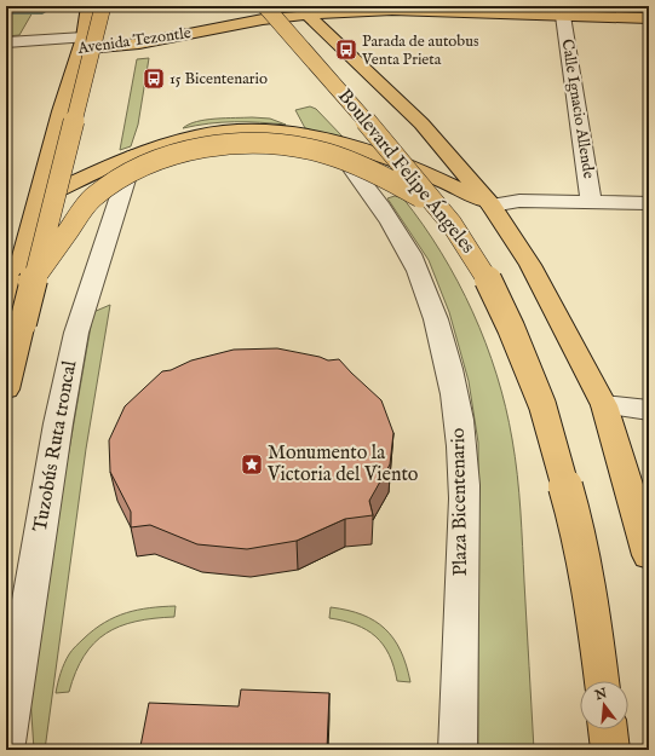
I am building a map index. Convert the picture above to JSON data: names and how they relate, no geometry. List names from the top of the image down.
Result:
{
  "streets": {
    "main road": ["Avenida Tezontle", "Boulevard Felipe Ángeles"],
    "street": ["Calle Ignacio Allende", "Tuzobús Ruta troncal", "Plaza Bicentenario"]
  },
  "crossings": [
    ["Avenida Tezontle", "Boulevard Felipe Ángeles"]
  ],
  "places": {
    "bus stop": ["Parada de autobus Venta Prieta", "15 Bicentenario"],
    "place": ["Monumento la Victoria del Viento"]
  },
  "north": "top"
}
